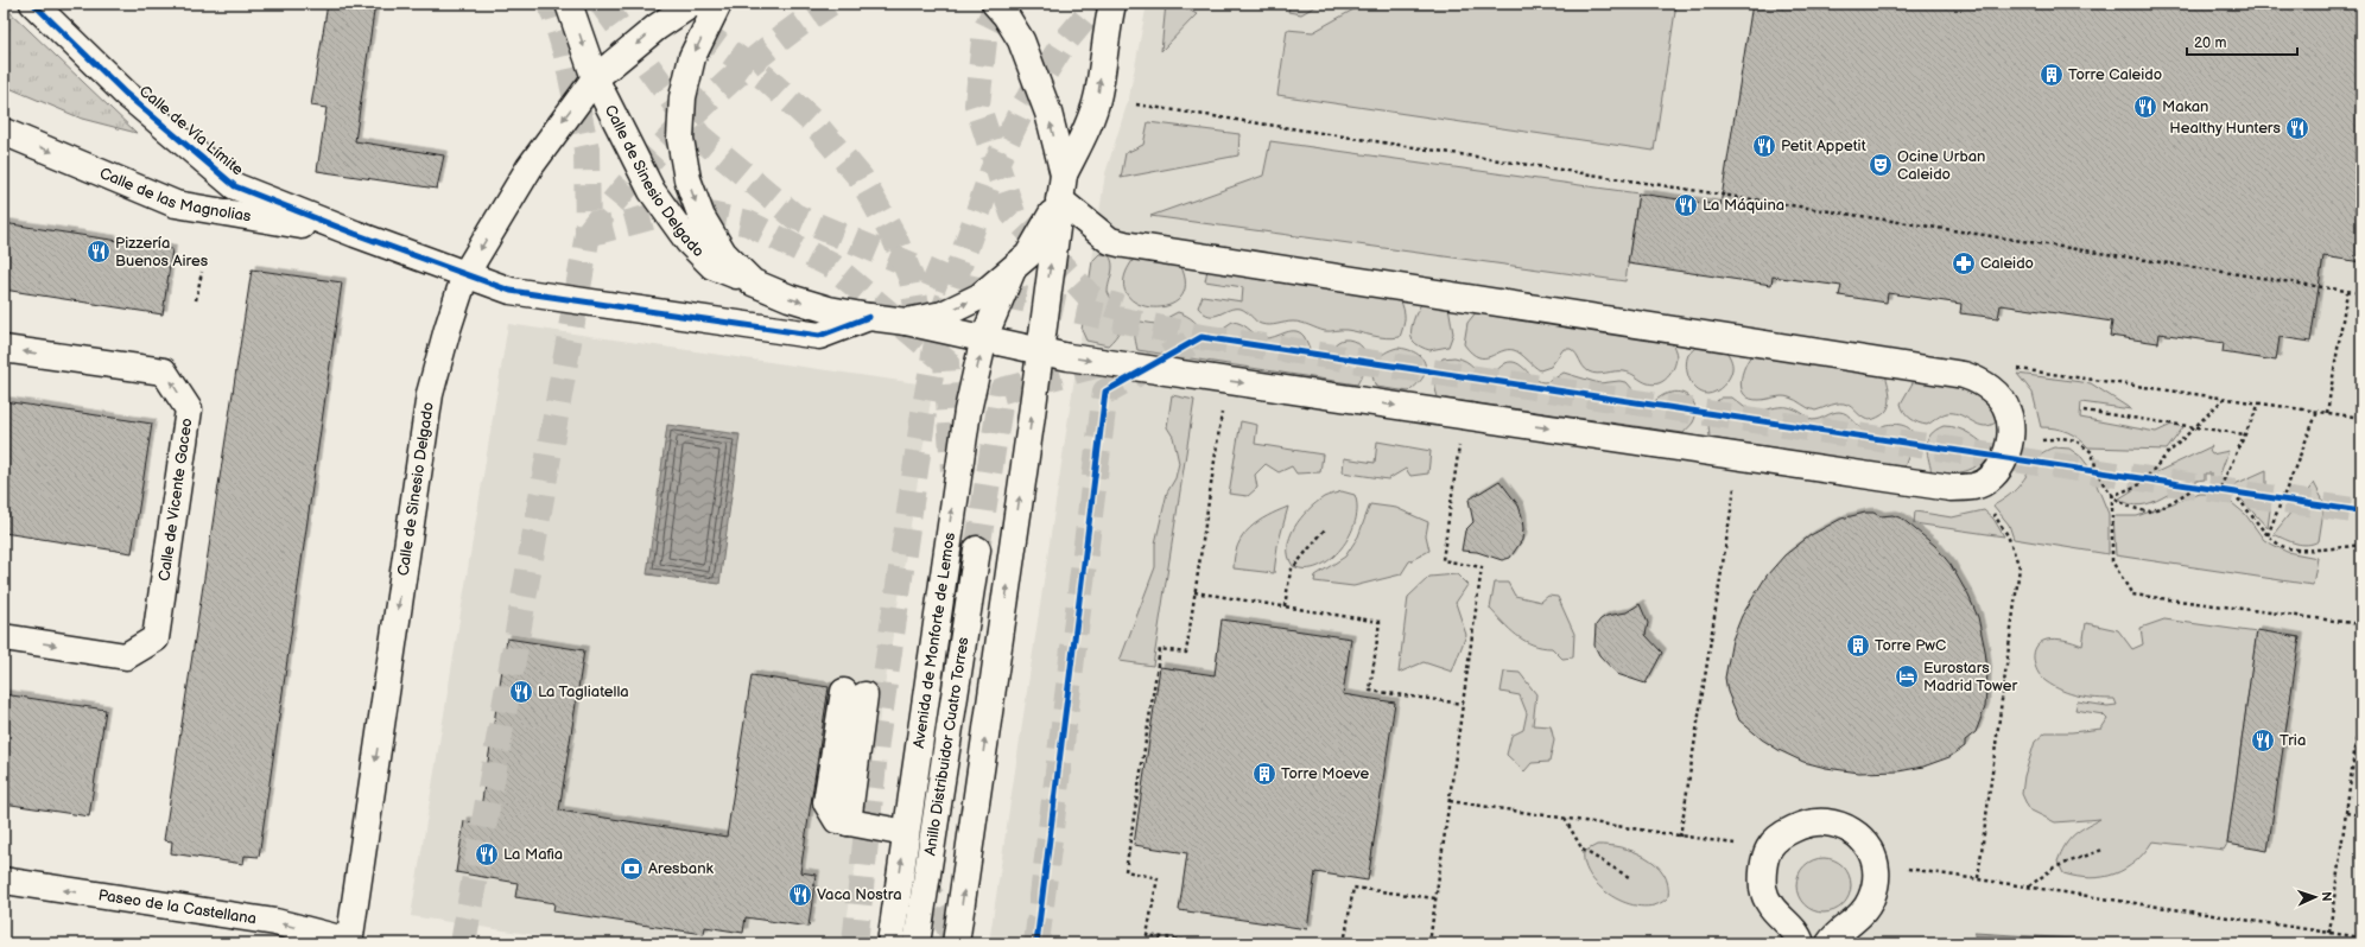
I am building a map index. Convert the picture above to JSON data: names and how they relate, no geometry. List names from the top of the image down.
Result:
{
  "streets": {
    "street": [
      "Calle de Vía Límite",
      "Calle de Sinesio Delgado",
      "Calle de las Magnolias",
      "Calle de Vicente Gaceo",
      "Avenida de Monforte de Lemos",
      "Anillo Distribuidor Cuatro Torres",
      "Paseo de la Castellana"
    ]
  },
  "crossings": [
    ["Calle de Vía Límite", "Calle de Sinesio Delgado"],
    ["Calle de Vía Límite", "Calle de las Magnolias"],
    ["Calle de Vía Límite", "Avenida de Monforte de Lemos"],
    ["Calle de Sinesio Delgado", "Avenida de Monforte de Lemos"],
    ["Calle de Sinesio Delgado", "Paseo de la Castellana"]
  ],
  "one_way": ["Calle de Sinesio Delgado", "Calle de las Magnolias", "Paseo de la Castellana"],
  "places": {
    "building": ["Torre Caleido", "Torre PwC", "Torre Moeve"],
    "restaurant": [
      "Makan",
      "Healthy Hunters",
      "Petit Appetit",
      "La Máquina",
      "Pizzería Buenos Aires",
      "La Tagliatella",
      "Tria",
      "La Mafia",
      "Vaca Nostra"
    ],
    "theatre": ["Ocine Urban Caleido"],
    "pharmacy": ["Caleido"],
    "hotel": ["Eurostars Madrid Tower"],
    "bank": ["Aresbank"]
  },
  "scale_bar": "20 m",
  "north": "right"
}
